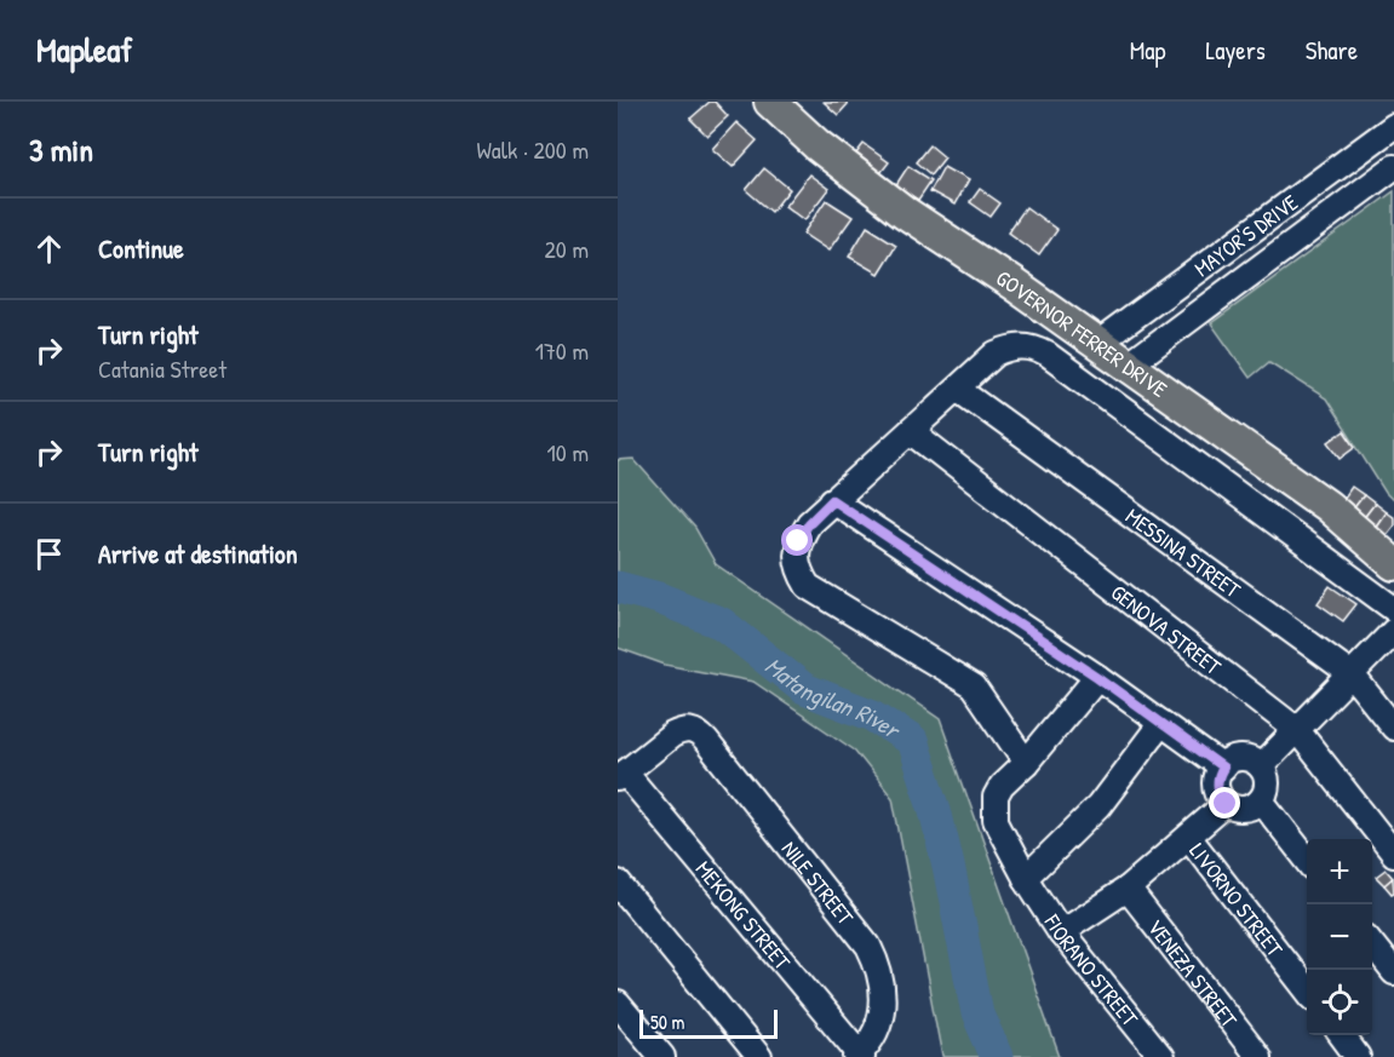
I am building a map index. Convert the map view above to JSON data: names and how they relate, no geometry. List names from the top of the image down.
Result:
{
  "streets": {
    "main road": ["GOVERNOR FERRER DRIVE"],
    "street": [
      "MAYOR'S DRIVE",
      "MESSINA STREET",
      "GENOVA STREET",
      "NILE STREET",
      "LIVORNO STREET",
      "MEKONG STREET",
      "FIORANO STREET",
      "VENEZA STREET"
    ]
  },
  "crossings": [
    ["MAYOR'S DRIVE", "GOVERNOR FERRER DRIVE"],
    ["NILE STREET", "MEKONG STREET"]
  ],
  "water": ["Matangilan River"],
  "scale_bar": "50 m",
  "page": {
    "header": "Mapleaf",
    "nav": ["Map", "Layers", "Share"],
    "heading": ["3 min", "Walk · 200 m"],
    "list": [
      ["Continue", "20 m"],
      ["Turn right", "Catania Street", "170 m"],
      ["Turn right", "10 m"],
      "Arrive at destination"
    ],
    "map_buttons": ["+", "−"],
    "scale": "50 m"
  }
}
